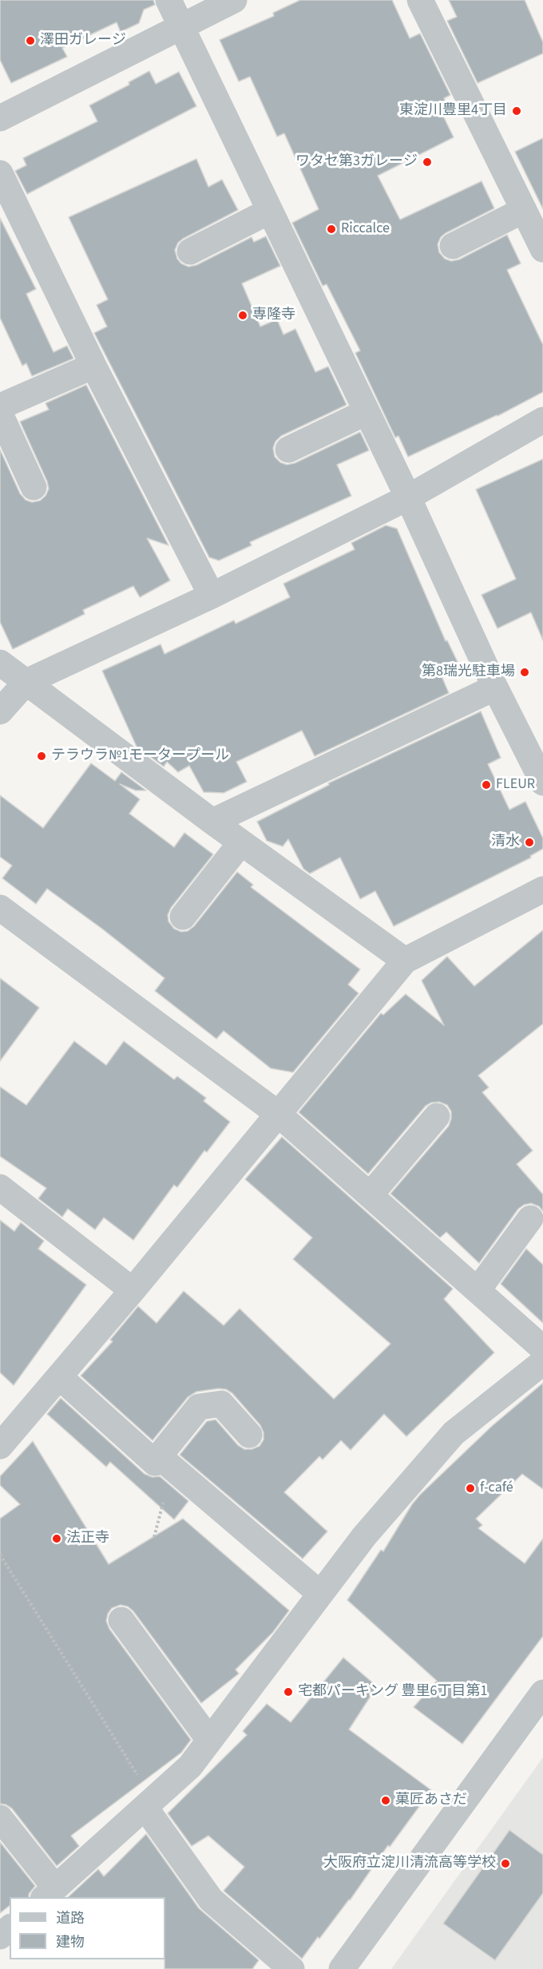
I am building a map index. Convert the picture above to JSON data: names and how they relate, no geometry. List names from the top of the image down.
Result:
{
  "places": [
    "澤田ガレージ",
    "東淀川豊里4丁目",
    "ワタセ第3ガレージ",
    "Riccalce",
    "専隆寺",
    "第8瑞光駐車場",
    "テラウラ№1モータープール",
    "FLEUR",
    "清水",
    "f-café",
    "法正寺",
    "宅都パーキング 豊里6丁目第1",
    "菓匠あさだ",
    "大阪府立淀川清流高等学校"
  ],
  "legend": ["道路", "建物"]
}
